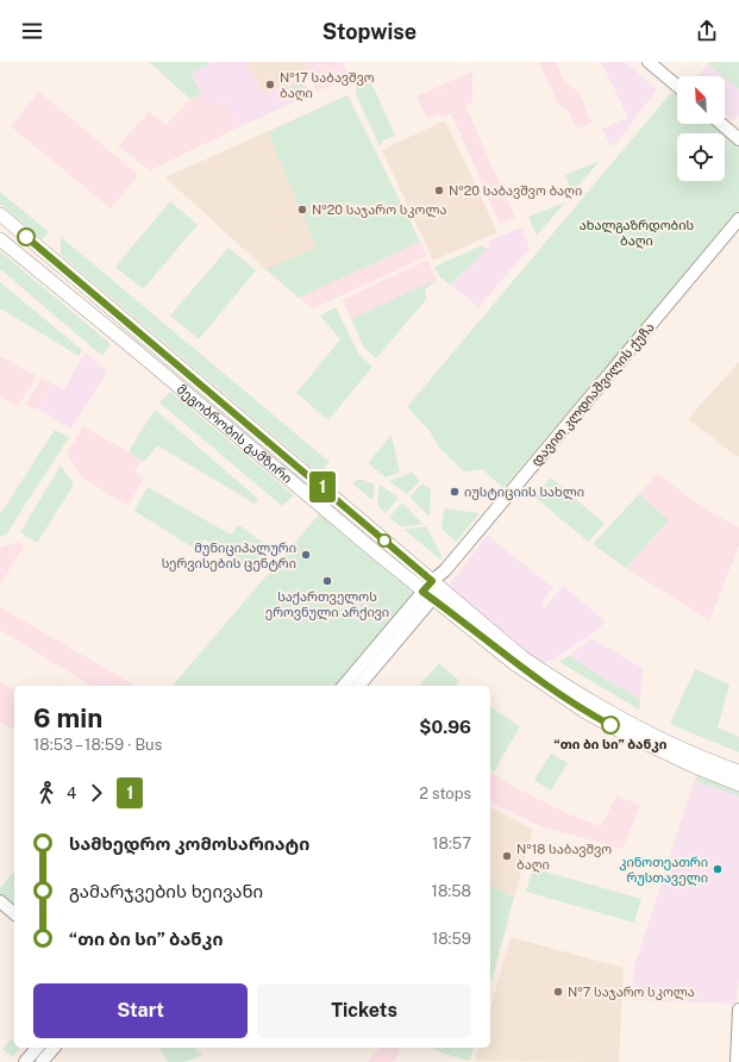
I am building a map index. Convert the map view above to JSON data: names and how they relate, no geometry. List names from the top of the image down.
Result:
{
  "streets": {
    "main road": ["დავით კლდიაშვილის ქუჩა", "მეგობრობის გამზირი"]
  },
  "crossings": [
    ["დავით კლდიაშვილის ქუჩა", "მეგობრობის გამზირი"]
  ],
  "parks": ["ახალგაზრდობის ბაღი"],
  "places": [
    "№17 საბავშვო ბაღი",
    "№20 საბავშვო ბაღი",
    "№20 საჯარო სკოლა",
    "იუსტიციის სახლი",
    "მუნიციპალური სერვისების ცენტრი",
    "საქართველოს ეროვნული არქივი",
    "“თი ბი სი” ბანკი",
    "№18 საბავშვო ბაღი",
    "კინოთეათრი რუსთაველი",
    "№7 საჯარო სკოლა"
  ],
  "lines": ["bus line 1"],
  "north": "top left",
  "page": {
    "header": "Stopwise",
    "on_map": "1",
    "heading": ["6 min", "18:53 – 18:59 · Bus", "$0.96"],
    "legs": ["4", "1", "2 stops"],
    "list": [
      {
        "name": "სამხედრო კომოსარიატი",
        "value": "18:57"
      },
      {
        "name": "გამარჯვების ხეივანი",
        "value": "18:58"
      },
      {
        "name": "“თი ბი სი” ბანკი",
        "value": "18:59"
      }
    ],
    "buttons": ["Start", "Tickets"]
  }
}
